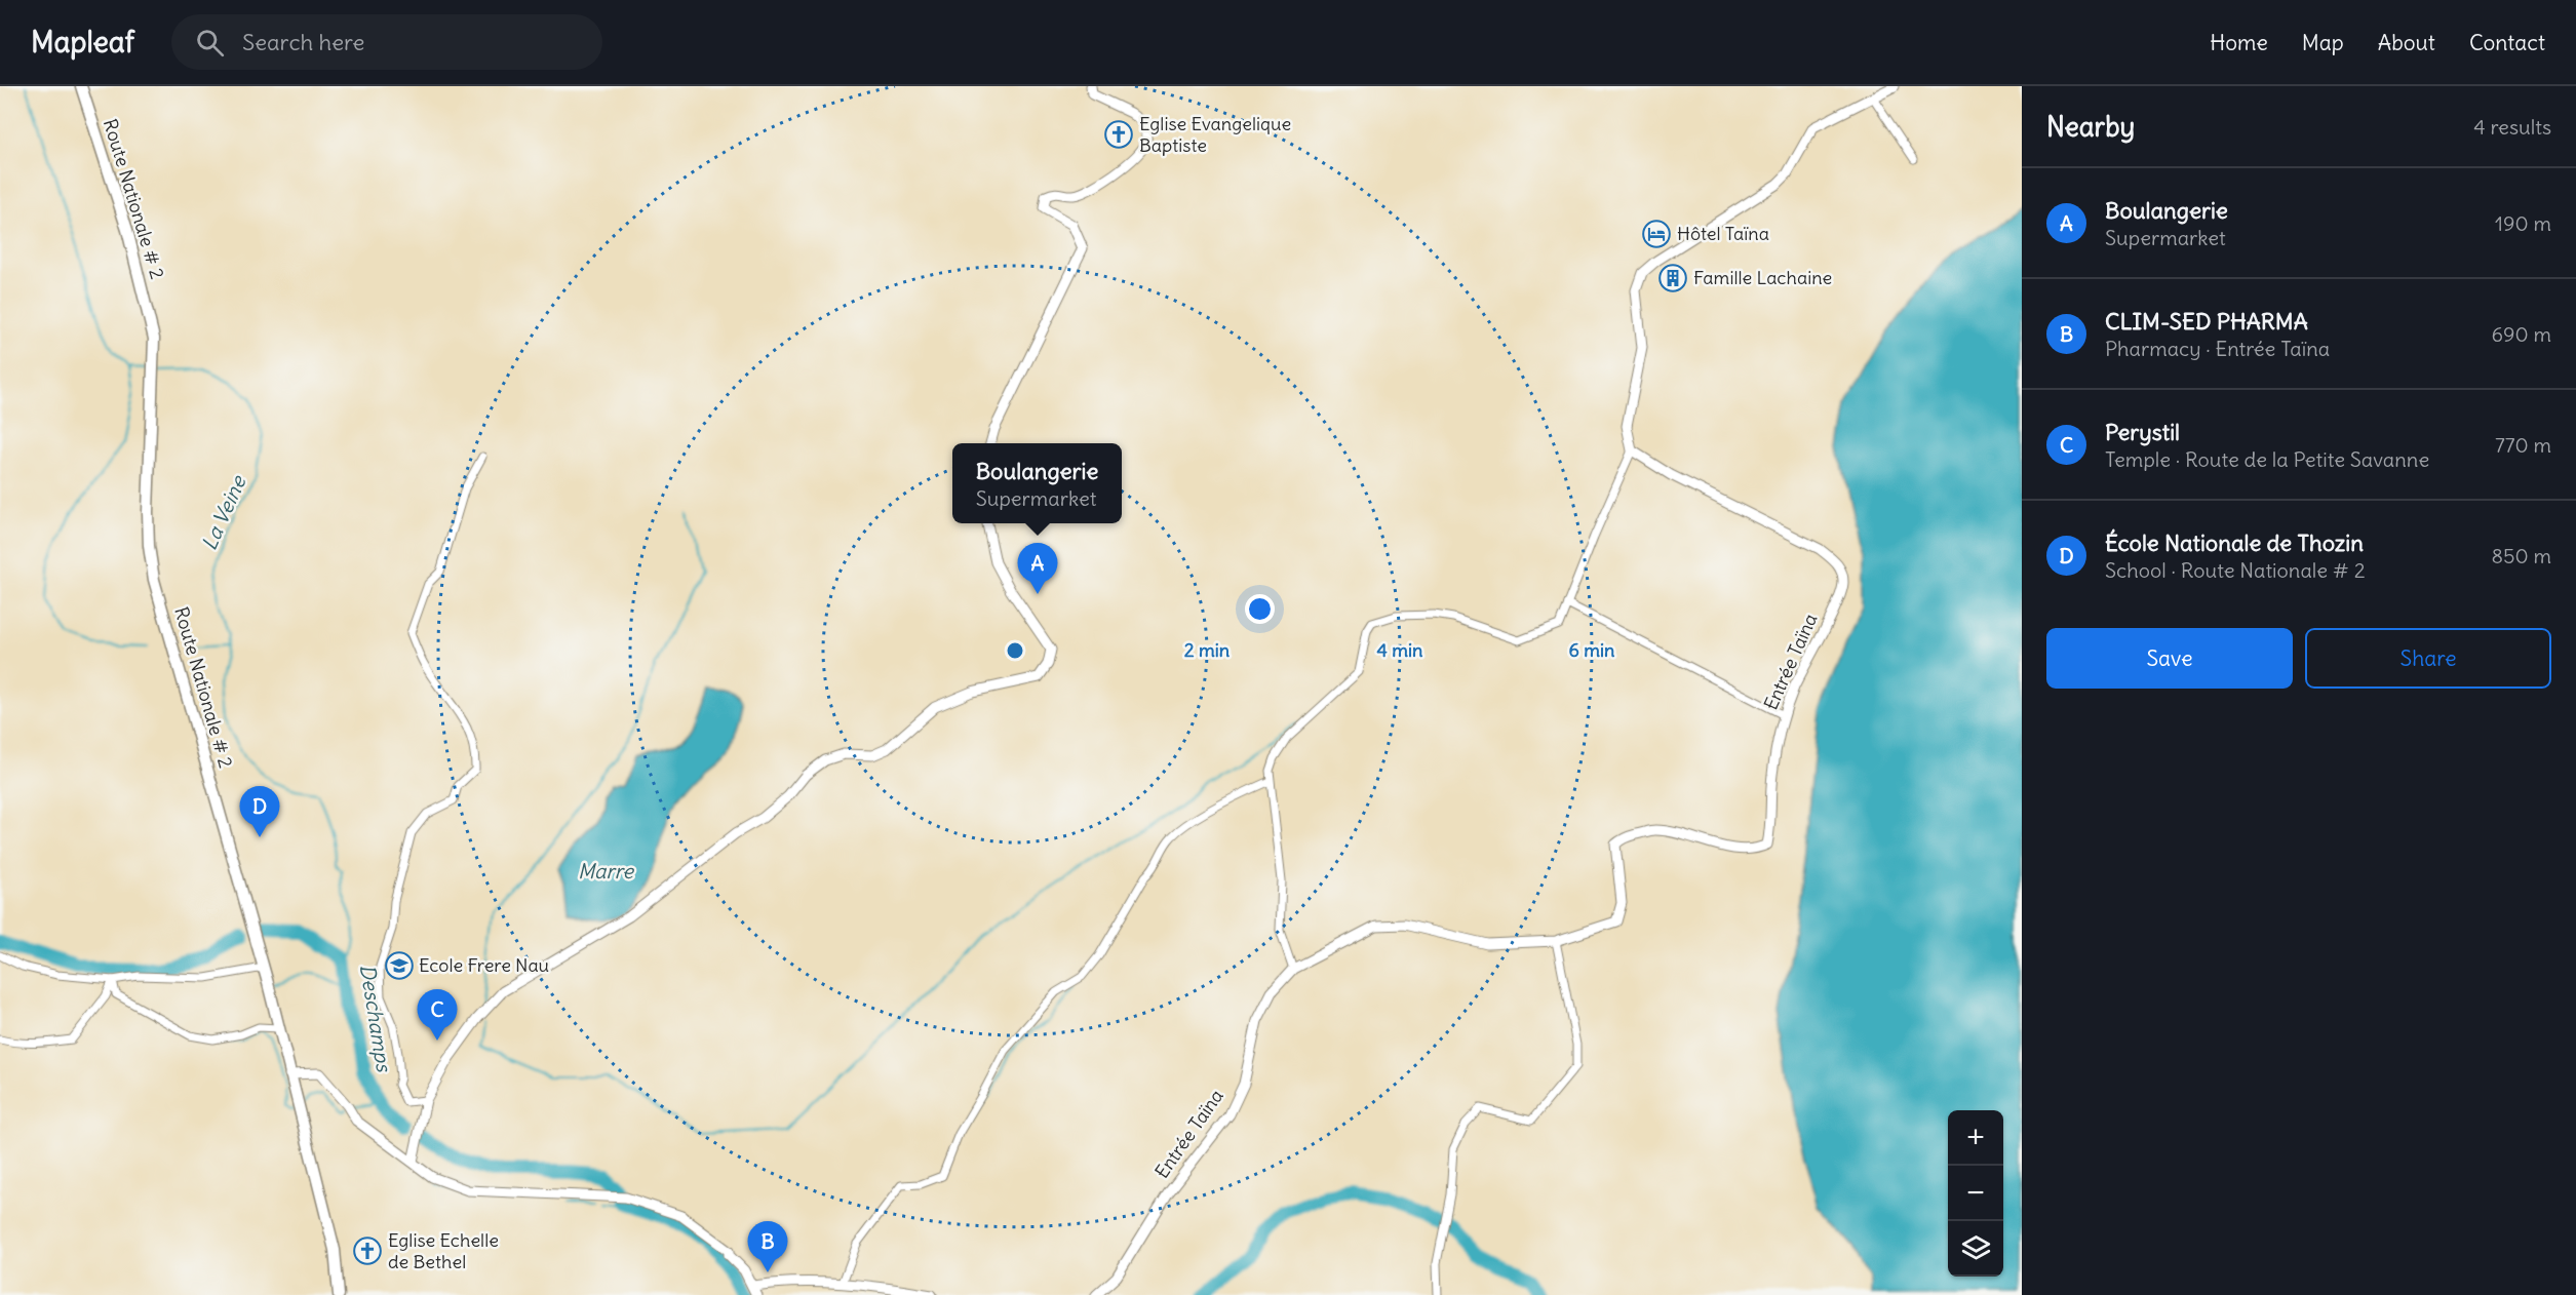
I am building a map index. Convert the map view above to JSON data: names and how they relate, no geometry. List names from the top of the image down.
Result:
{
  "streets": {
    "main road": ["Route Nationale # 2"],
    "street": ["Entrée Taïna"]
  },
  "water": ["La Veine", "Marre", "Deschamps"],
  "places": {
    "church": ["Eglise Evangelique Baptiste", "Eglise Echelle de Bethel"],
    "hotel": ["Hôtel Taïna"],
    "building": ["Famille Lachaine"],
    "school or university": ["Ecole Frere Nau"]
  },
  "page": {
    "header": "Mapleaf",
    "search": "Search here",
    "nav": [
      "Home",
      "Map",
      "About",
      "Contact"
    ],
    "heading": ["Nearby", "4 results"],
    "list": [
      {
        "mark": "A",
        "name": "Boulangerie",
        "note": "Supermarket",
        "value": "190 m"
      },
      {
        "mark": "B",
        "name": "CLIM-SED PHARMA",
        "note": "Pharmacy · Entrée Taïna",
        "value": "690 m"
      },
      {
        "mark": "C",
        "name": "Perystil",
        "note": "Temple · Route de la Petite Savanne",
        "value": "770 m"
      },
      {
        "mark": "D",
        "name": "École Nationale de Thozin",
        "note": "School · Route Nationale # 2",
        "value": "850 m"
      }
    ],
    "popup": ["Boulangerie", "Supermarket"],
    "pins": [
      "A",
      "D",
      "C",
      "B"
    ],
    "buttons": ["Save", "Share"],
    "map_buttons": ["+", "−"]
  },
  "rings": ["2 min", "4 min", "6 min"]
}
